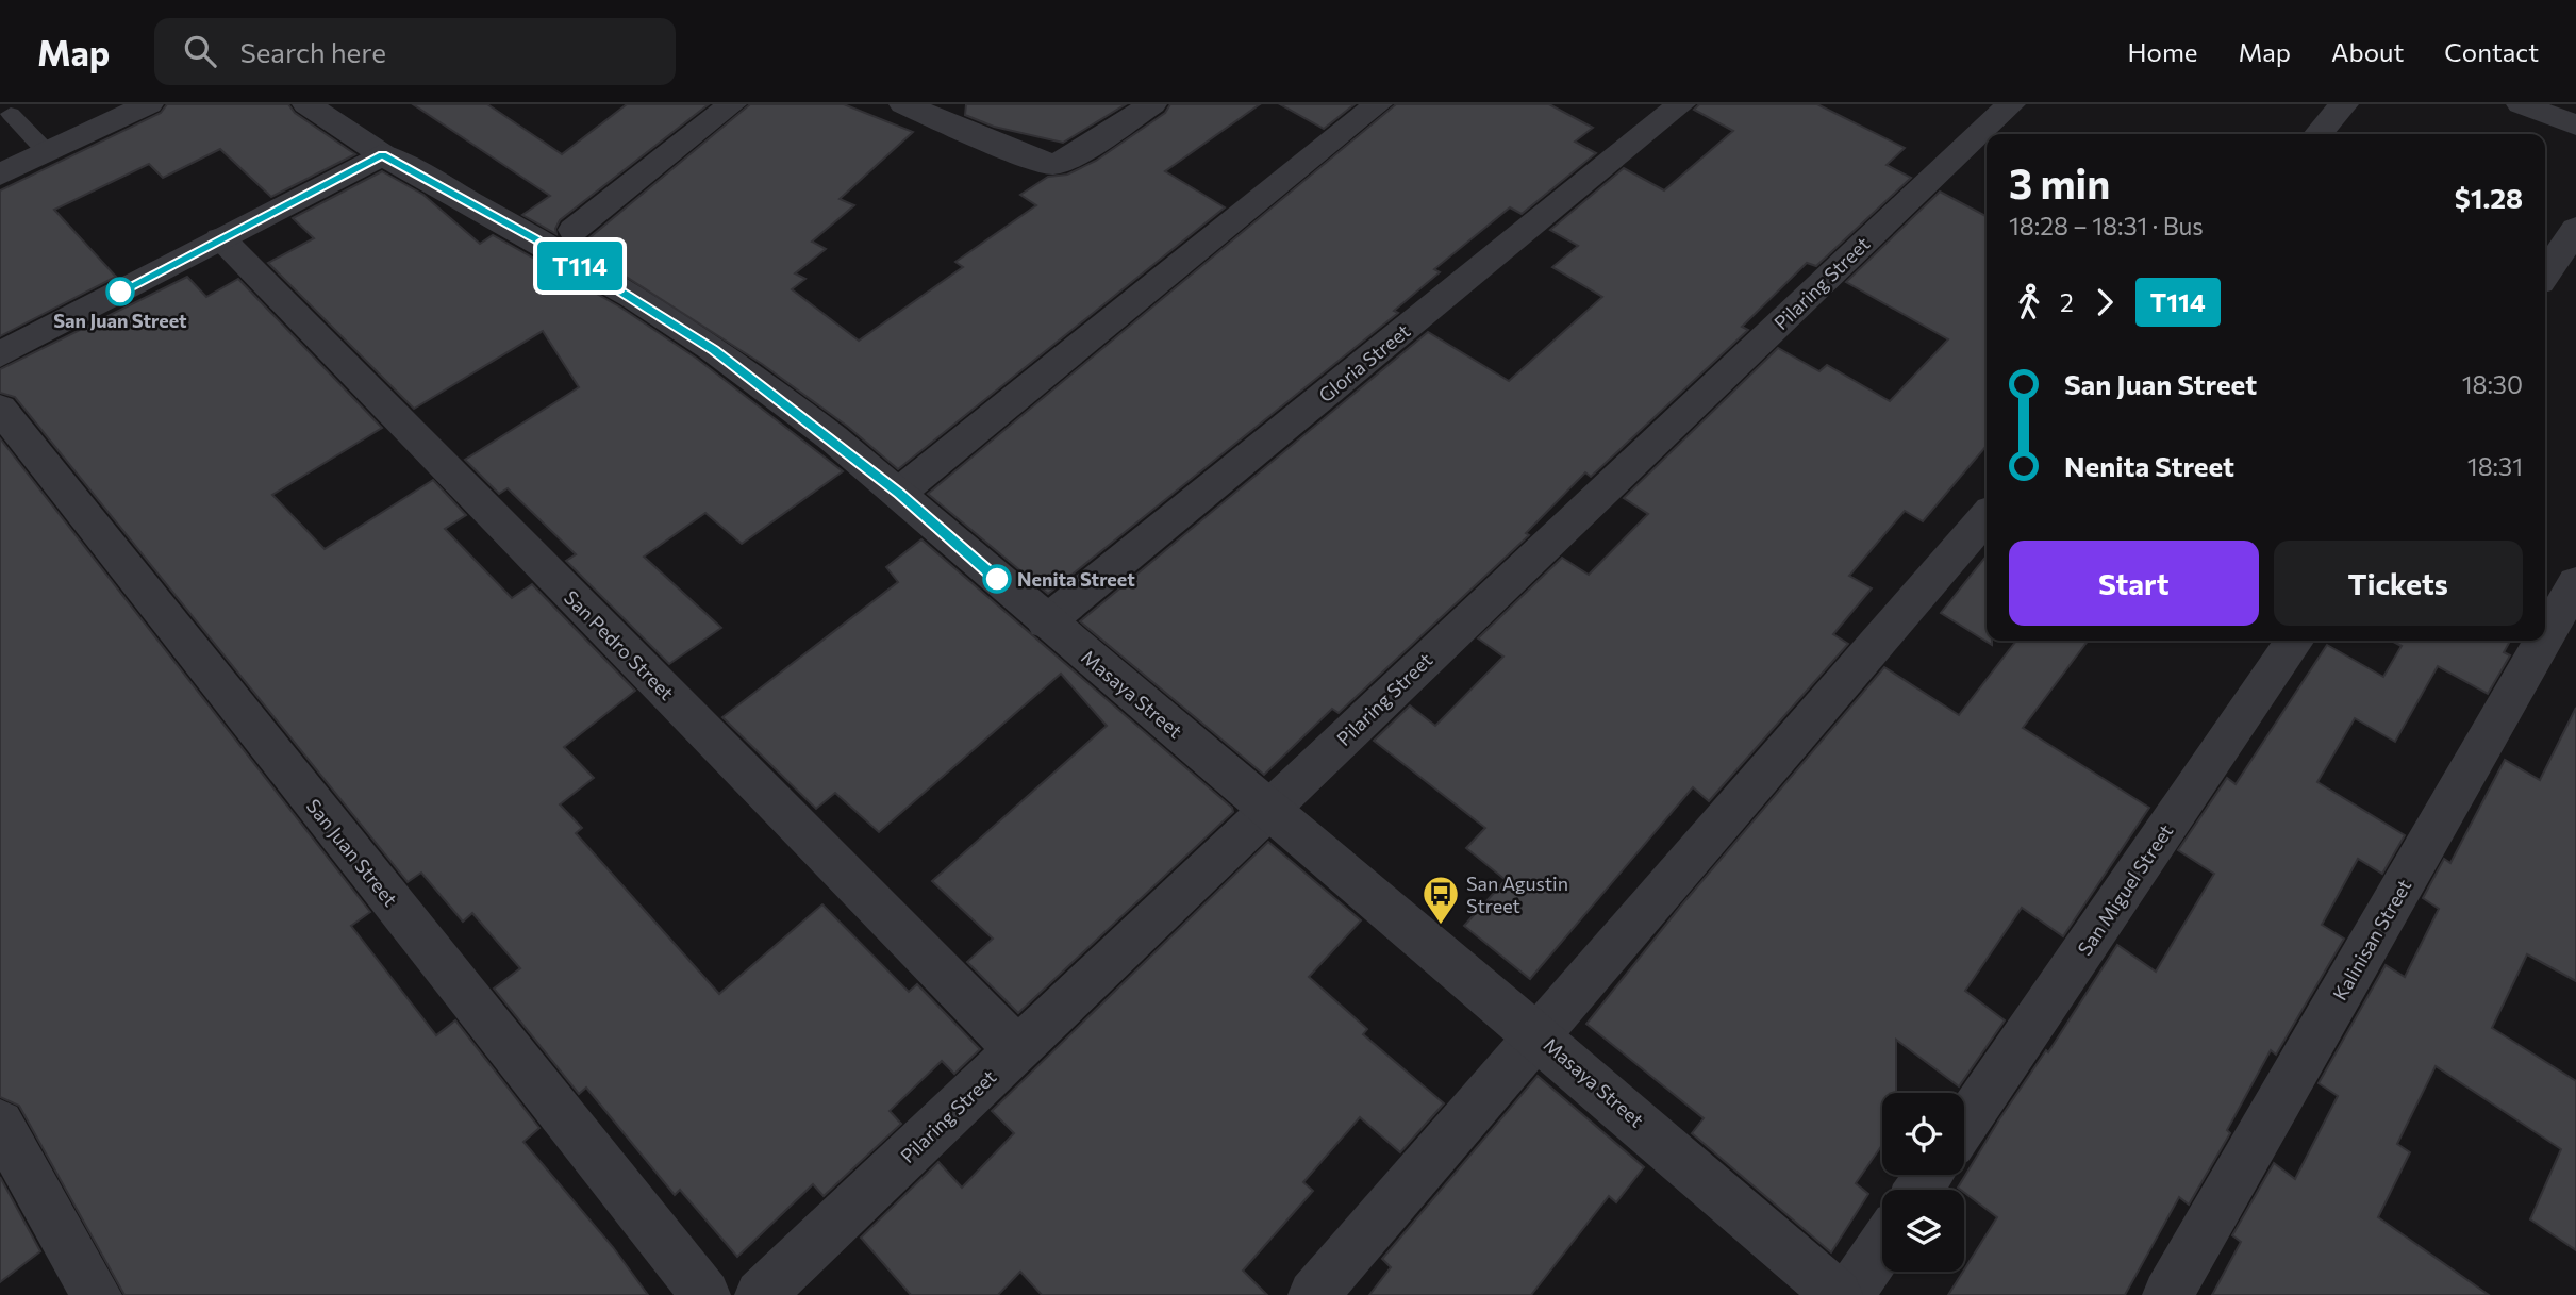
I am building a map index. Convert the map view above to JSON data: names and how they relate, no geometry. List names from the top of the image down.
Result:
{
  "streets": {
    "street": [
      "Pilaring Street",
      "Gloria Street",
      "San Pedro Street",
      "Masaya Street",
      "San Juan Street",
      "San Miguel Street",
      "Kalinisan Street"
    ]
  },
  "crossings": [
    ["Pilaring Street", "San Pedro Street"],
    ["Pilaring Street", "Masaya Street"],
    ["Gloria Street", "Masaya Street"]
  ],
  "places": {
    "other": ["San Juan Street", "Nenita Street"],
    "bus stop": ["San Agustin Street"]
  },
  "lines": ["bus line T114"],
  "page": {
    "header": "Map",
    "search": "Search here",
    "nav": [
      "Home",
      "Map",
      "About",
      "Contact"
    ],
    "on_map": "T114",
    "heading": ["3 min", "18:28 – 18:31 · Bus", "$1.28"],
    "legs": ["2", "T114"],
    "list": [
      {
        "name": "San Juan Street",
        "value": "18:30"
      },
      {
        "name": "Nenita Street",
        "value": "18:31"
      }
    ],
    "buttons": ["Start", "Tickets"]
  }
}
